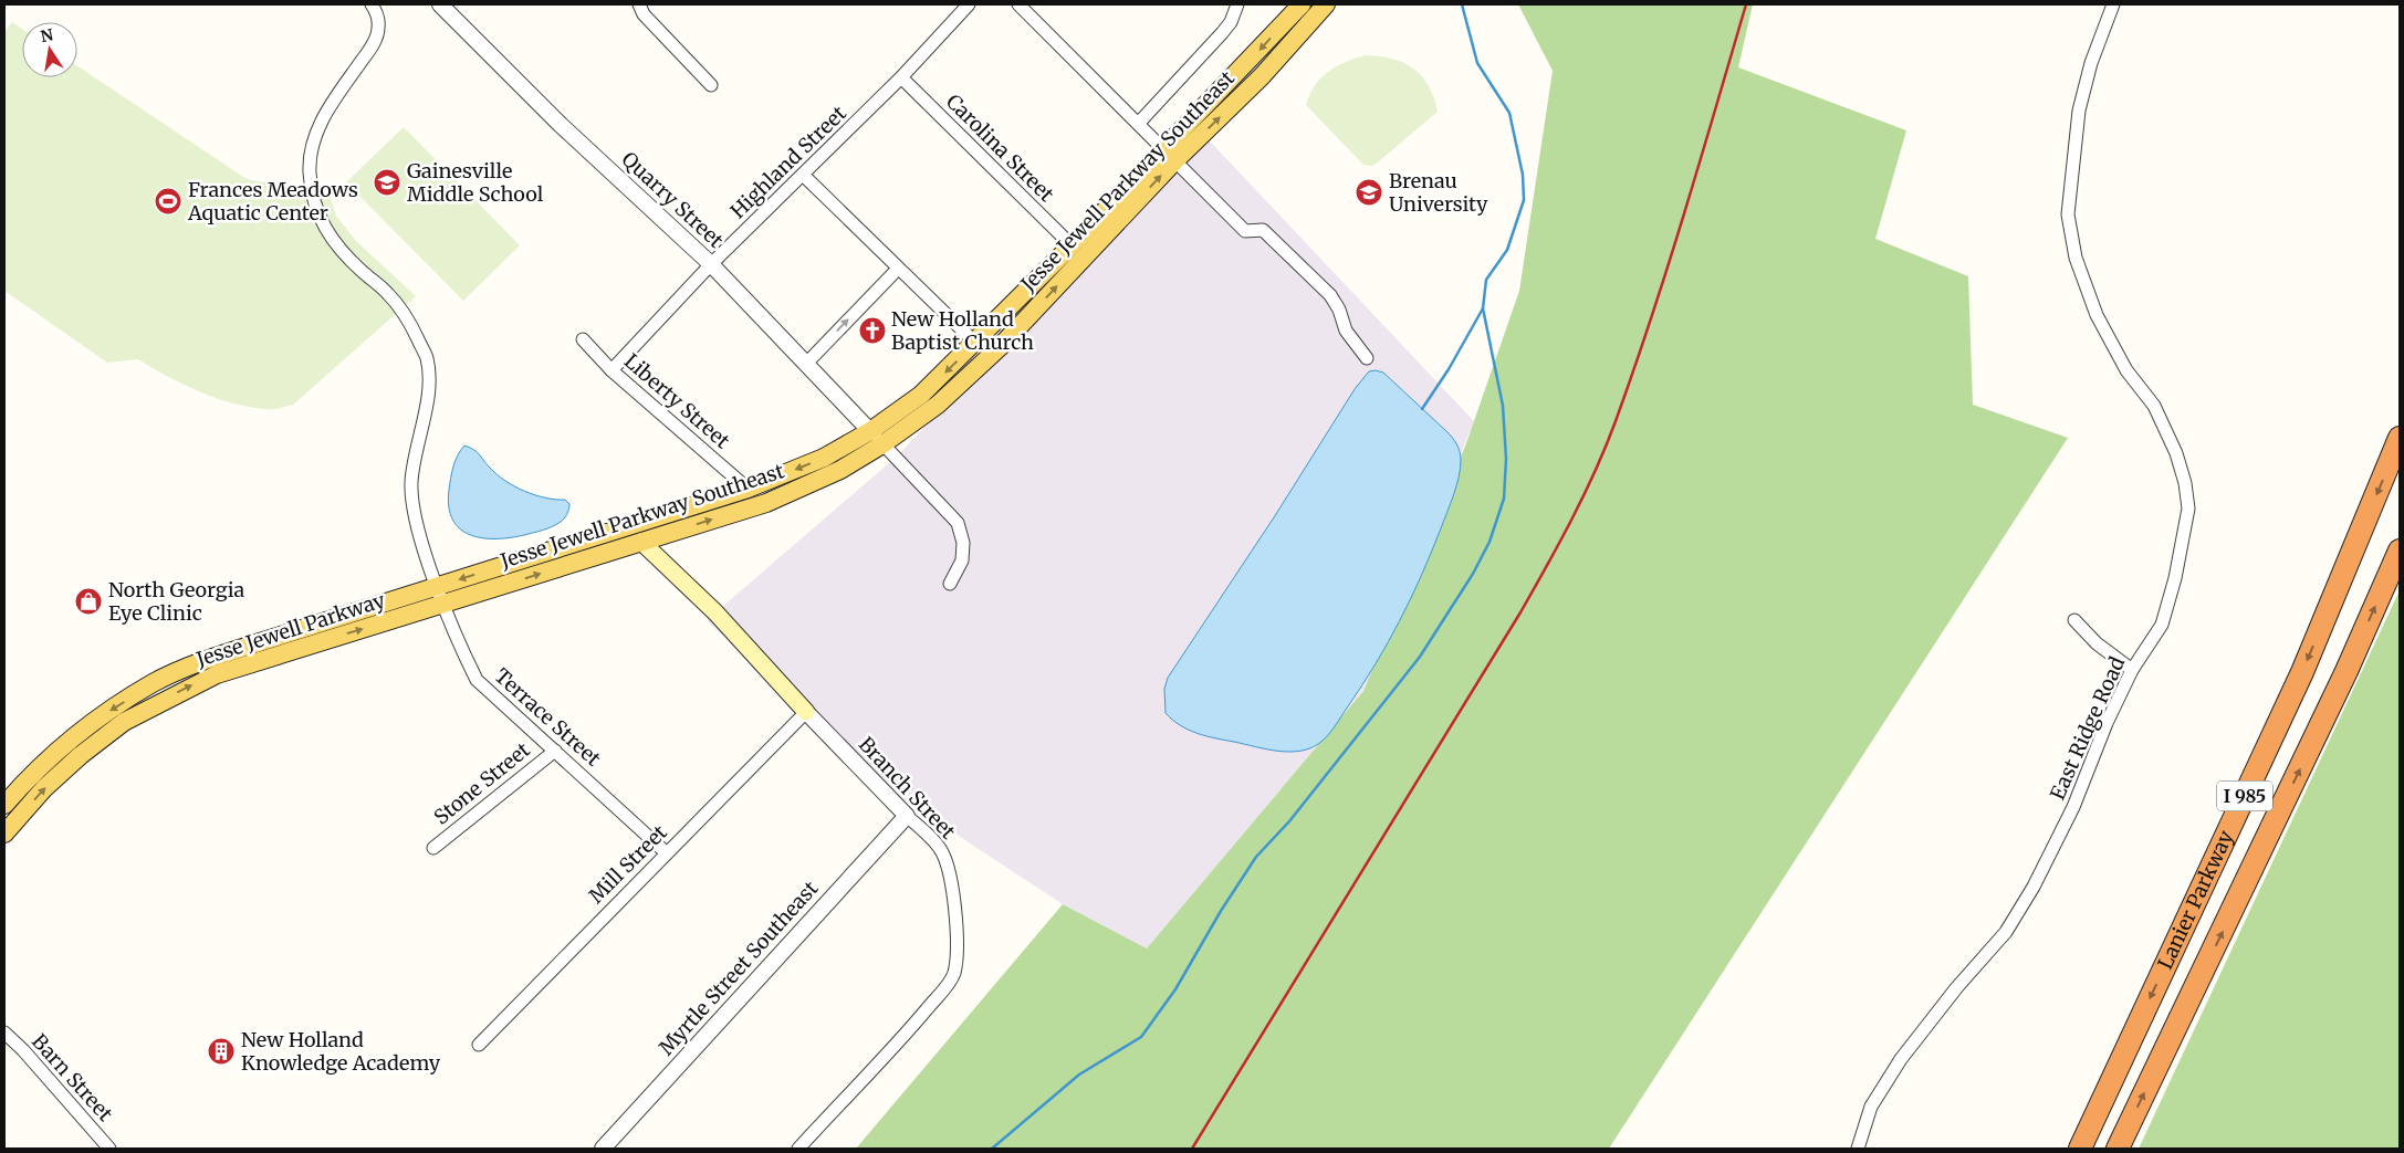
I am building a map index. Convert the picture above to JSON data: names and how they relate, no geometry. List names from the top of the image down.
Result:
{
  "streets": {
    "highway": ["I 985", "Lanier Parkway"],
    "main road": ["Jesse Jewell Parkway Southeast", "Jesse Jewell Parkway", "Branch Street"],
    "street": [
      "Carolina Street",
      "Highland Street",
      "Quarry Street",
      "Liberty Street",
      "Terrace Street",
      "East Ridge Road",
      "Stone Street",
      "Mill Street",
      "Myrtle Street Southeast",
      "Barn Street"
    ]
  },
  "crossings": [
    ["Carolina Street", "Highland Street"],
    ["Carolina Street", "Jesse Jewell Parkway Southeast"],
    ["Highland Street", "Quarry Street"],
    ["Highland Street", "Liberty Street"],
    ["Jesse Jewell Parkway Southeast", "Quarry Street"],
    ["Jesse Jewell Parkway Southeast", "Liberty Street"],
    ["Jesse Jewell Parkway Southeast", "Jesse Jewell Parkway"],
    ["Jesse Jewell Parkway Southeast", "Terrace Street"],
    ["Jesse Jewell Parkway Southeast", "Branch Street"],
    ["Jesse Jewell Parkway", "Terrace Street"],
    ["Terrace Street", "Stone Street"],
    ["Terrace Street", "Mill Street"],
    ["Branch Street", "Mill Street"],
    ["Branch Street", "Myrtle Street Southeast"]
  ],
  "places": {
    "school or university": ["Gainesville Middle School", "Brenau University"],
    "sports": ["Frances Meadows Aquatic Center"],
    "church": ["New Holland Baptist Church"],
    "shop": ["North Georgia Eye Clinic"],
    "building": ["New Holland Knowledge Academy"]
  },
  "north": "top"
}
